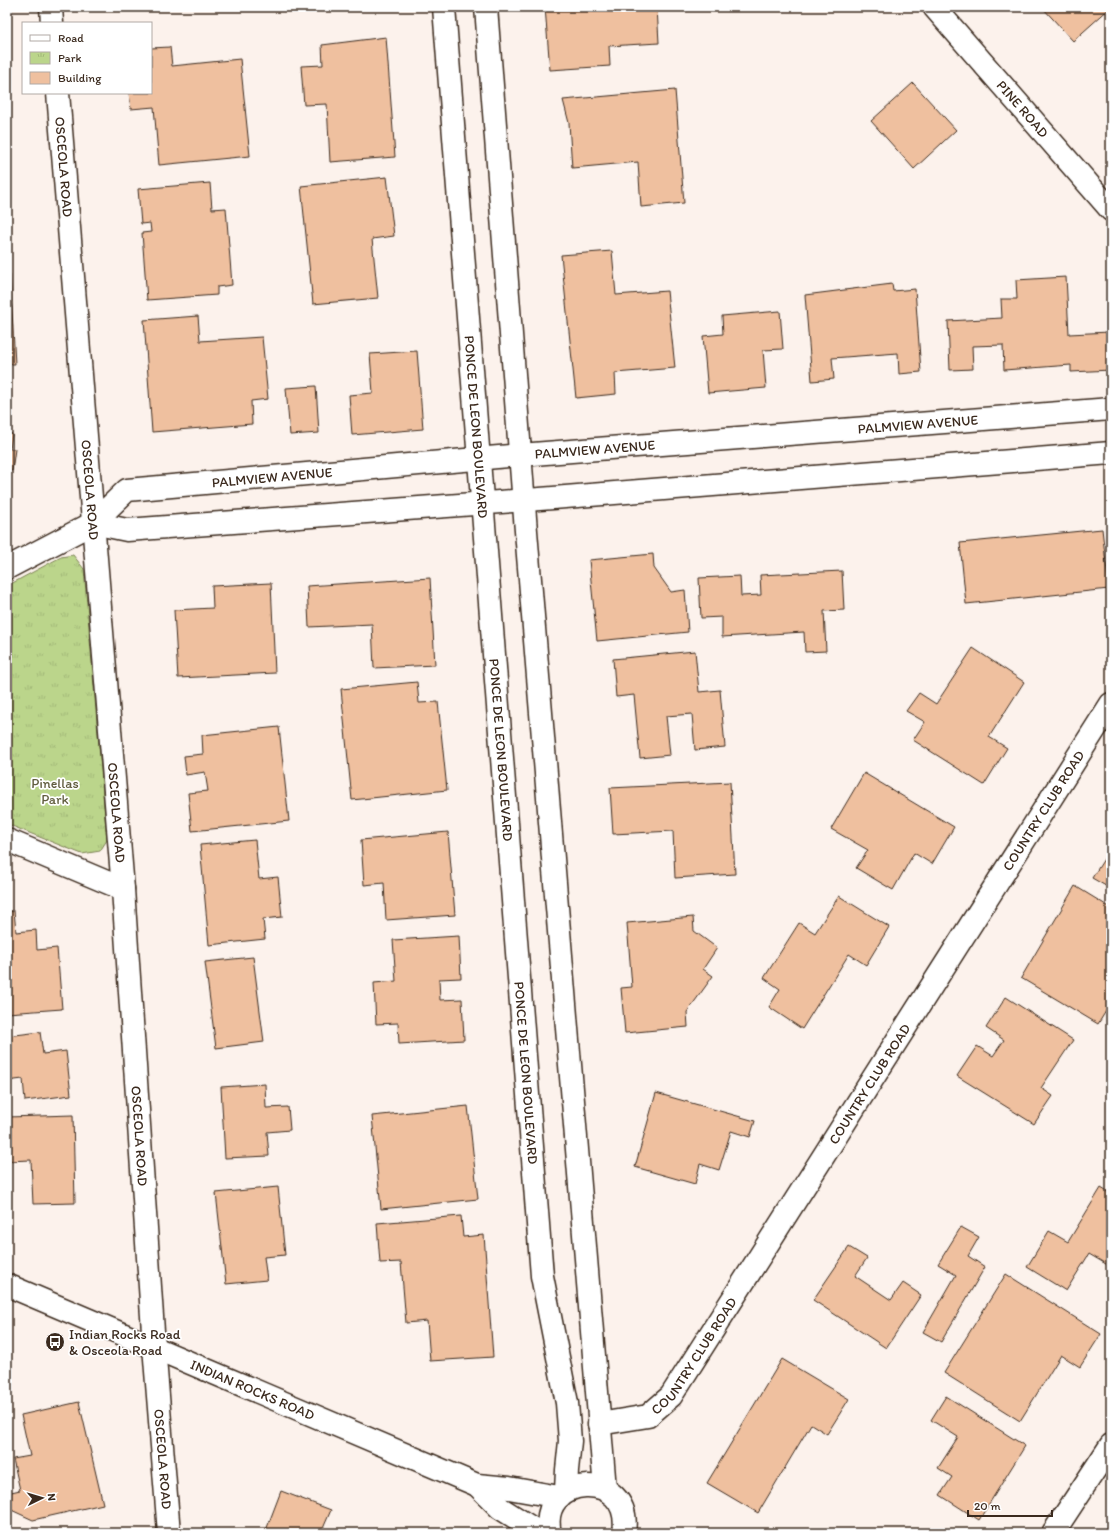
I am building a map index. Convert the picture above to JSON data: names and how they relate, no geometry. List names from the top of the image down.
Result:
{
  "streets": {
    "street": [
      "PINE ROAD",
      "OSCEOLA ROAD",
      "PALMVIEW AVENUE",
      "PONCE DE LEON BOULEVARD",
      "COUNTRY CLUB ROAD",
      "INDIAN ROCKS ROAD"
    ]
  },
  "crossings": [
    ["OSCEOLA ROAD", "PALMVIEW AVENUE"],
    ["OSCEOLA ROAD", "INDIAN ROCKS ROAD"],
    ["PALMVIEW AVENUE", "PONCE DE LEON BOULEVARD"],
    ["PONCE DE LEON BOULEVARD", "INDIAN ROCKS ROAD"]
  ],
  "parks": ["Pinellas Park"],
  "places": {
    "bus stop": ["Indian Rocks Road & Osceola Road"]
  },
  "legend": ["Road", "Park", "Building"],
  "scale_bar": "20 m",
  "north": "right"
}
